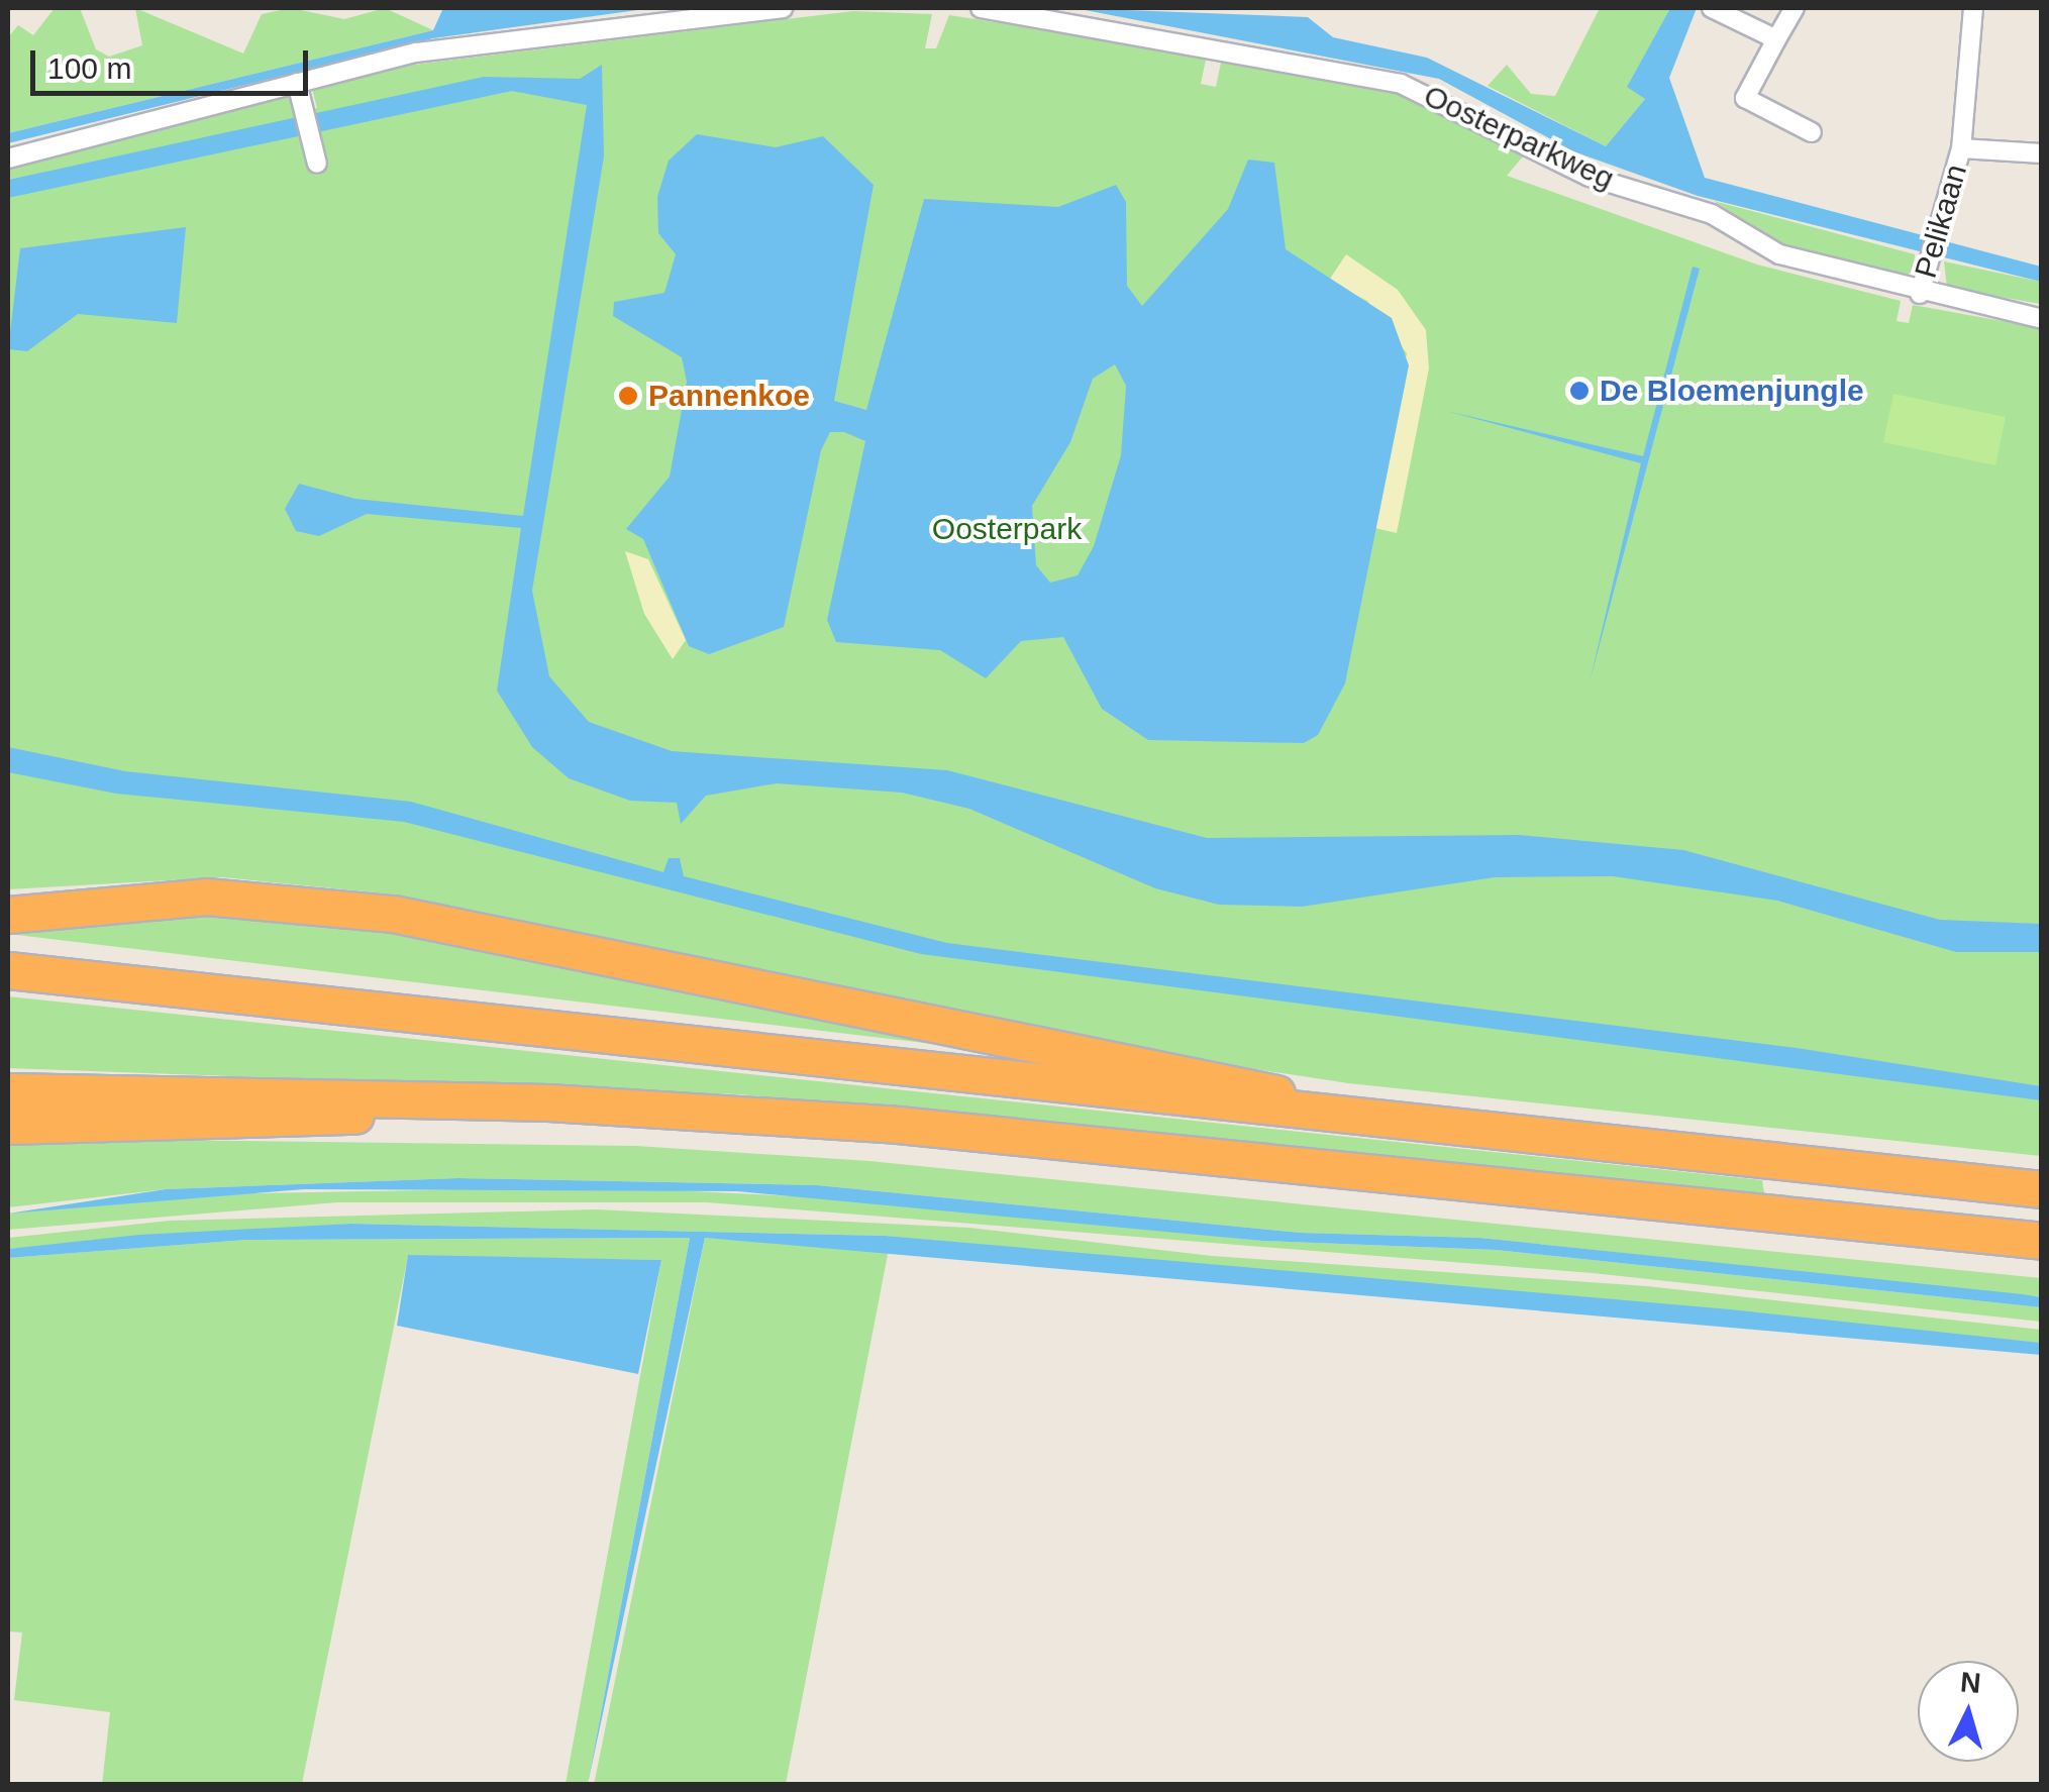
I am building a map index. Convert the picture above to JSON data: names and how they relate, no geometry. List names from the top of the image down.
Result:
{
  "streets": {
    "street": ["Oosterparkweg", "Pelikaan"]
  },
  "crossings": [
    ["Oosterparkweg", "Pelikaan"]
  ],
  "parks": ["Oosterpark"],
  "places": ["De Bloemenjungle", "Pannenkoe"],
  "scale_bar": "100 m",
  "north": "top"
}
